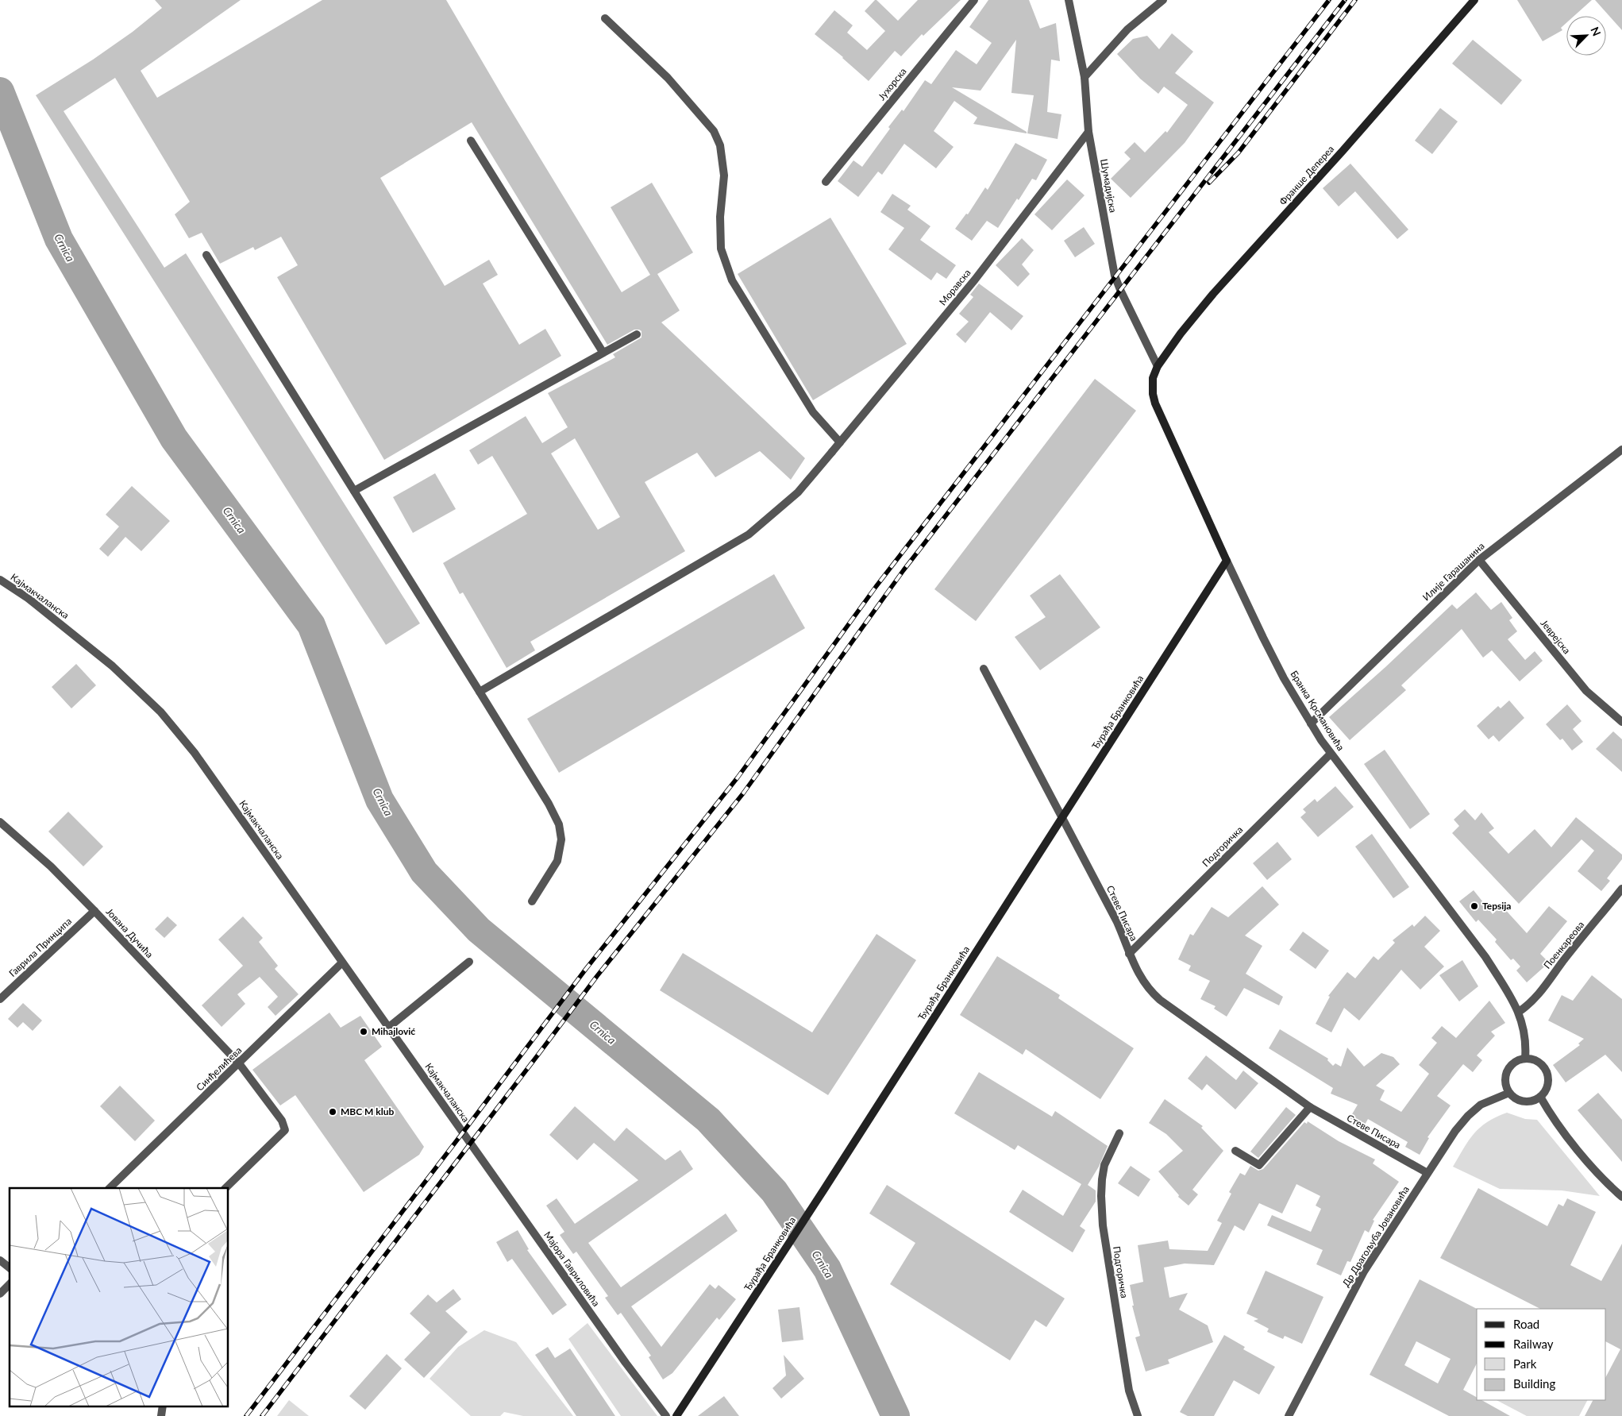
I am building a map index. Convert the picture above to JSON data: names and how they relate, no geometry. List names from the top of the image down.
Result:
{
  "streets": {
    "main road": ["Франше Депереа", "Бранка Крсмановића", "Ђурађа Бранковића"],
    "street": [
      "Јухорска",
      "Шумадијска",
      "Моравска",
      "Илије Гарашанина",
      "Кајмакчаланска",
      "Јеврејска",
      "Подгоричка",
      "Стеве Писара",
      "Јована Дучића",
      "Поенкареова",
      "Гаврила Принципа",
      "Синђелићева",
      "Др Драгољуба Јовановића",
      "Мајора Гавриловића"
    ]
  },
  "crossings": [
    ["Франше Депереа", "Шумадијска"],
    ["Франше Депереа", "Бранка Крсмановића"],
    ["Шумадијска", "Моравска"],
    ["Шумадијска", "Бранка Крсмановића"],
    ["Илије Гарашанина", "Јеврејска"],
    ["Илије Гарашанина", "Бранка Крсмановића"],
    ["Кајмакчаланска", "Синђелићева"],
    ["Кајмакчаланска", "Мајора Гавриловића"],
    ["Бранка Крсмановића", "Ђурађа Бранковића"],
    ["Бранка Крсмановића", "Подгоричка"],
    ["Бранка Крсмановића", "Поенкареова"],
    ["Бранка Крсмановића", "Др Драгољуба Јовановића"],
    ["Ђурађа Бранковића", "Стеве Писара"],
    ["Подгоричка", "Стеве Писара"],
    ["Стеве Писара", "Др Драгољуба Јовановића"],
    ["Јована Дучића", "Гаврила Принципа"],
    ["Јована Дучића", "Синђелићева"]
  ],
  "water": ["Crnica"],
  "places": ["Tepsija", "Mihajlović", "MBC M klub"],
  "legend": [
    "Road",
    "Railway",
    "Park",
    "Building"
  ],
  "north": "top right"
}
